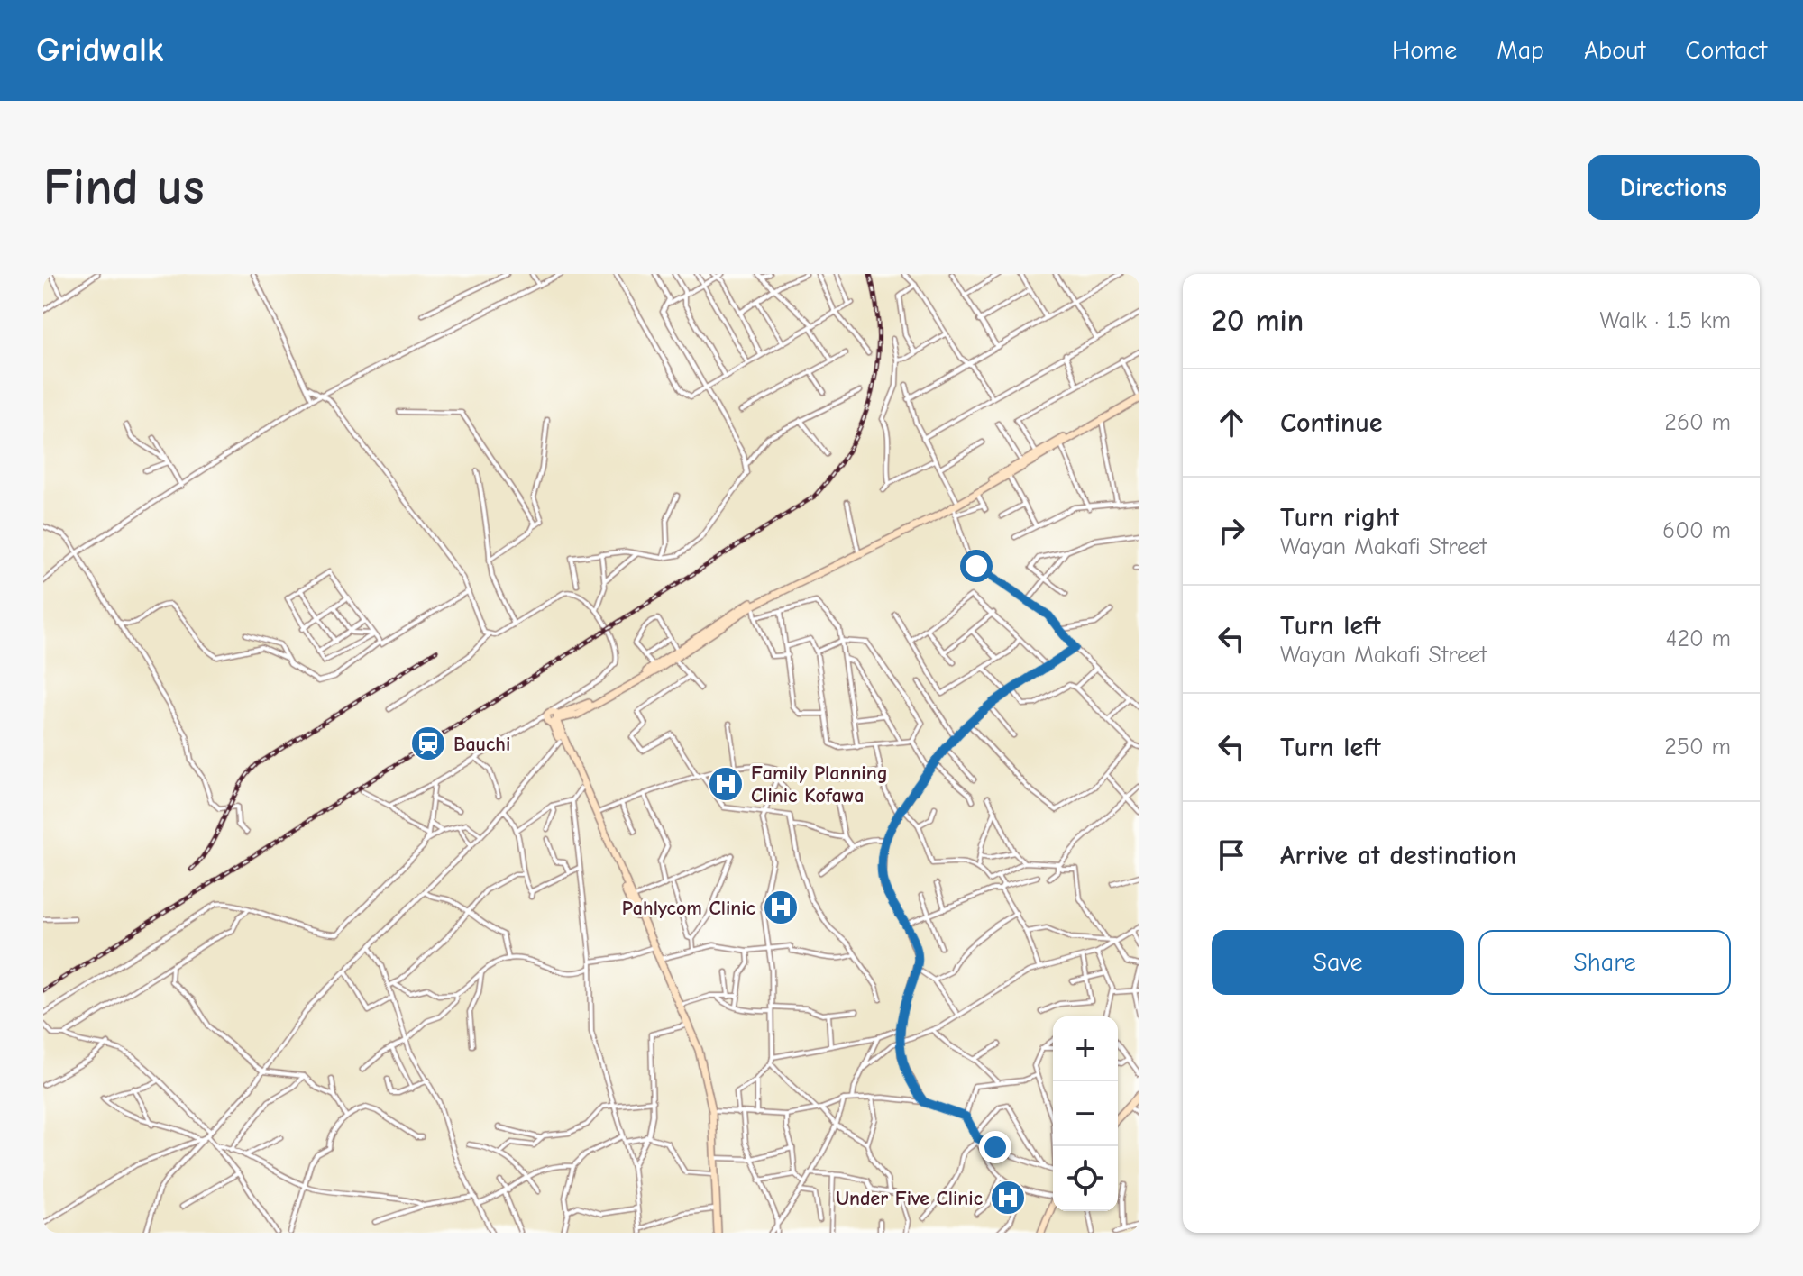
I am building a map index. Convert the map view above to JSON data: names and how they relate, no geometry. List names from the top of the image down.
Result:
{
  "places": {
    "station": ["Bauchi"],
    "hospital": ["Family Planning Clinic Kofawa", "Pahlycom Clinic", "Under Five Clinic"]
  },
  "page": {
    "header": "Gridwalk",
    "nav": [
      "Home",
      "Map",
      "About",
      "Contact"
    ],
    "buttons": [
      "Directions",
      ["Save", "Share"]
    ],
    "title": "Find us",
    "heading": ["20 min", "Walk · 1.5 km"],
    "list": [
      ["Continue", "260 m"],
      ["Turn right", "Wayan Makafi Street", "600 m"],
      ["Turn left", "Wayan Makafi Street", "420 m"],
      ["Turn left", "250 m"],
      "Arrive at destination"
    ],
    "map_buttons": ["+", "−"]
  }
}
